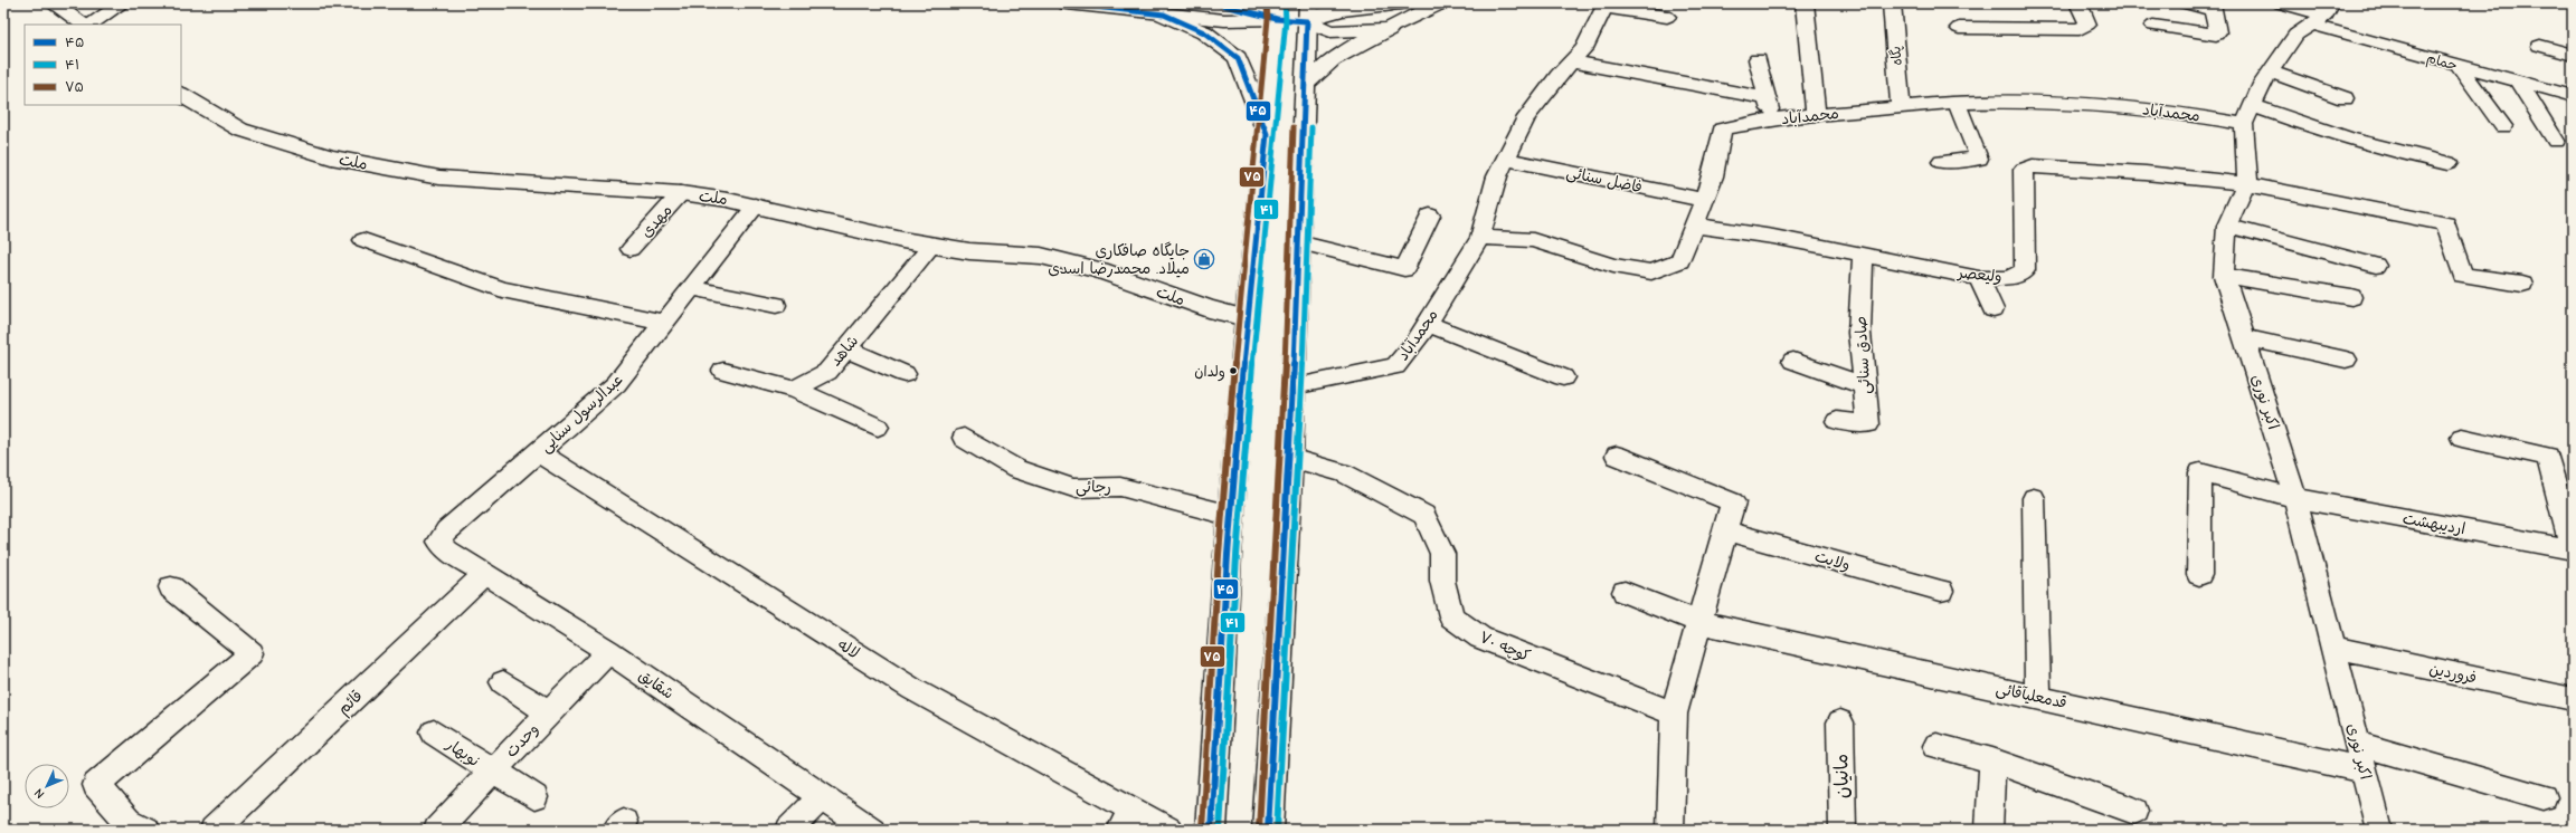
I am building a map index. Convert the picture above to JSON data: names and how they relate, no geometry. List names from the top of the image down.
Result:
{
  "streets": {
    "main road": ["ملت"],
    "street": [
      "پگاه",
      "حمام",
      "محمدآباد",
      "فاضل سنائی",
      "مهدی",
      "ولیعصر",
      "شاهد",
      "صادق سنائی",
      "اکبر نوری",
      "عبدالرسول سنایی",
      "رجائی",
      "اردیبهشت",
      "ولایت",
      "کوچه ۷۰",
      "لاله",
      "فروردین",
      "شقایق",
      "قدمعلیآقائی",
      "قائم",
      "وحدت",
      "نوبهار",
      "مانیان"
    ]
  },
  "crossings": [
    ["پگاه", "محمدآباد"],
    ["محمدآباد", "فاضل سنائی"],
    ["محمدآباد", "ولیعصر"],
    ["محمدآباد", "اکبر نوری"],
    ["ملت", "مهدی"],
    ["ملت", "شاهد"],
    ["ملت", "عبدالرسول سنایی"],
    ["ولیعصر", "صادق سنائی"],
    ["ولیعصر", "اکبر نوری"],
    ["اکبر نوری", "اردیبهشت"],
    ["اکبر نوری", "فروردین"],
    ["اکبر نوری", "قدمعلیآقائی"],
    ["عبدالرسول سنایی", "لاله"],
    ["عبدالرسول سنایی", "شقایق"],
    ["شقایق", "قائم"],
    ["شقایق", "وحدت"],
    ["وحدت", "نوبهار"]
  ],
  "places": {
    "shop": ["جایگاه صافکاری میلاد. محمدرضا اسدی"],
    "other": ["ولدان"]
  },
  "lines": ["transit line ۴۵", "transit line ۴۱", "transit line ۷۵"],
  "legend": ["۴۵", "۴۱", "۷۵"],
  "north": "bottom left"
}
